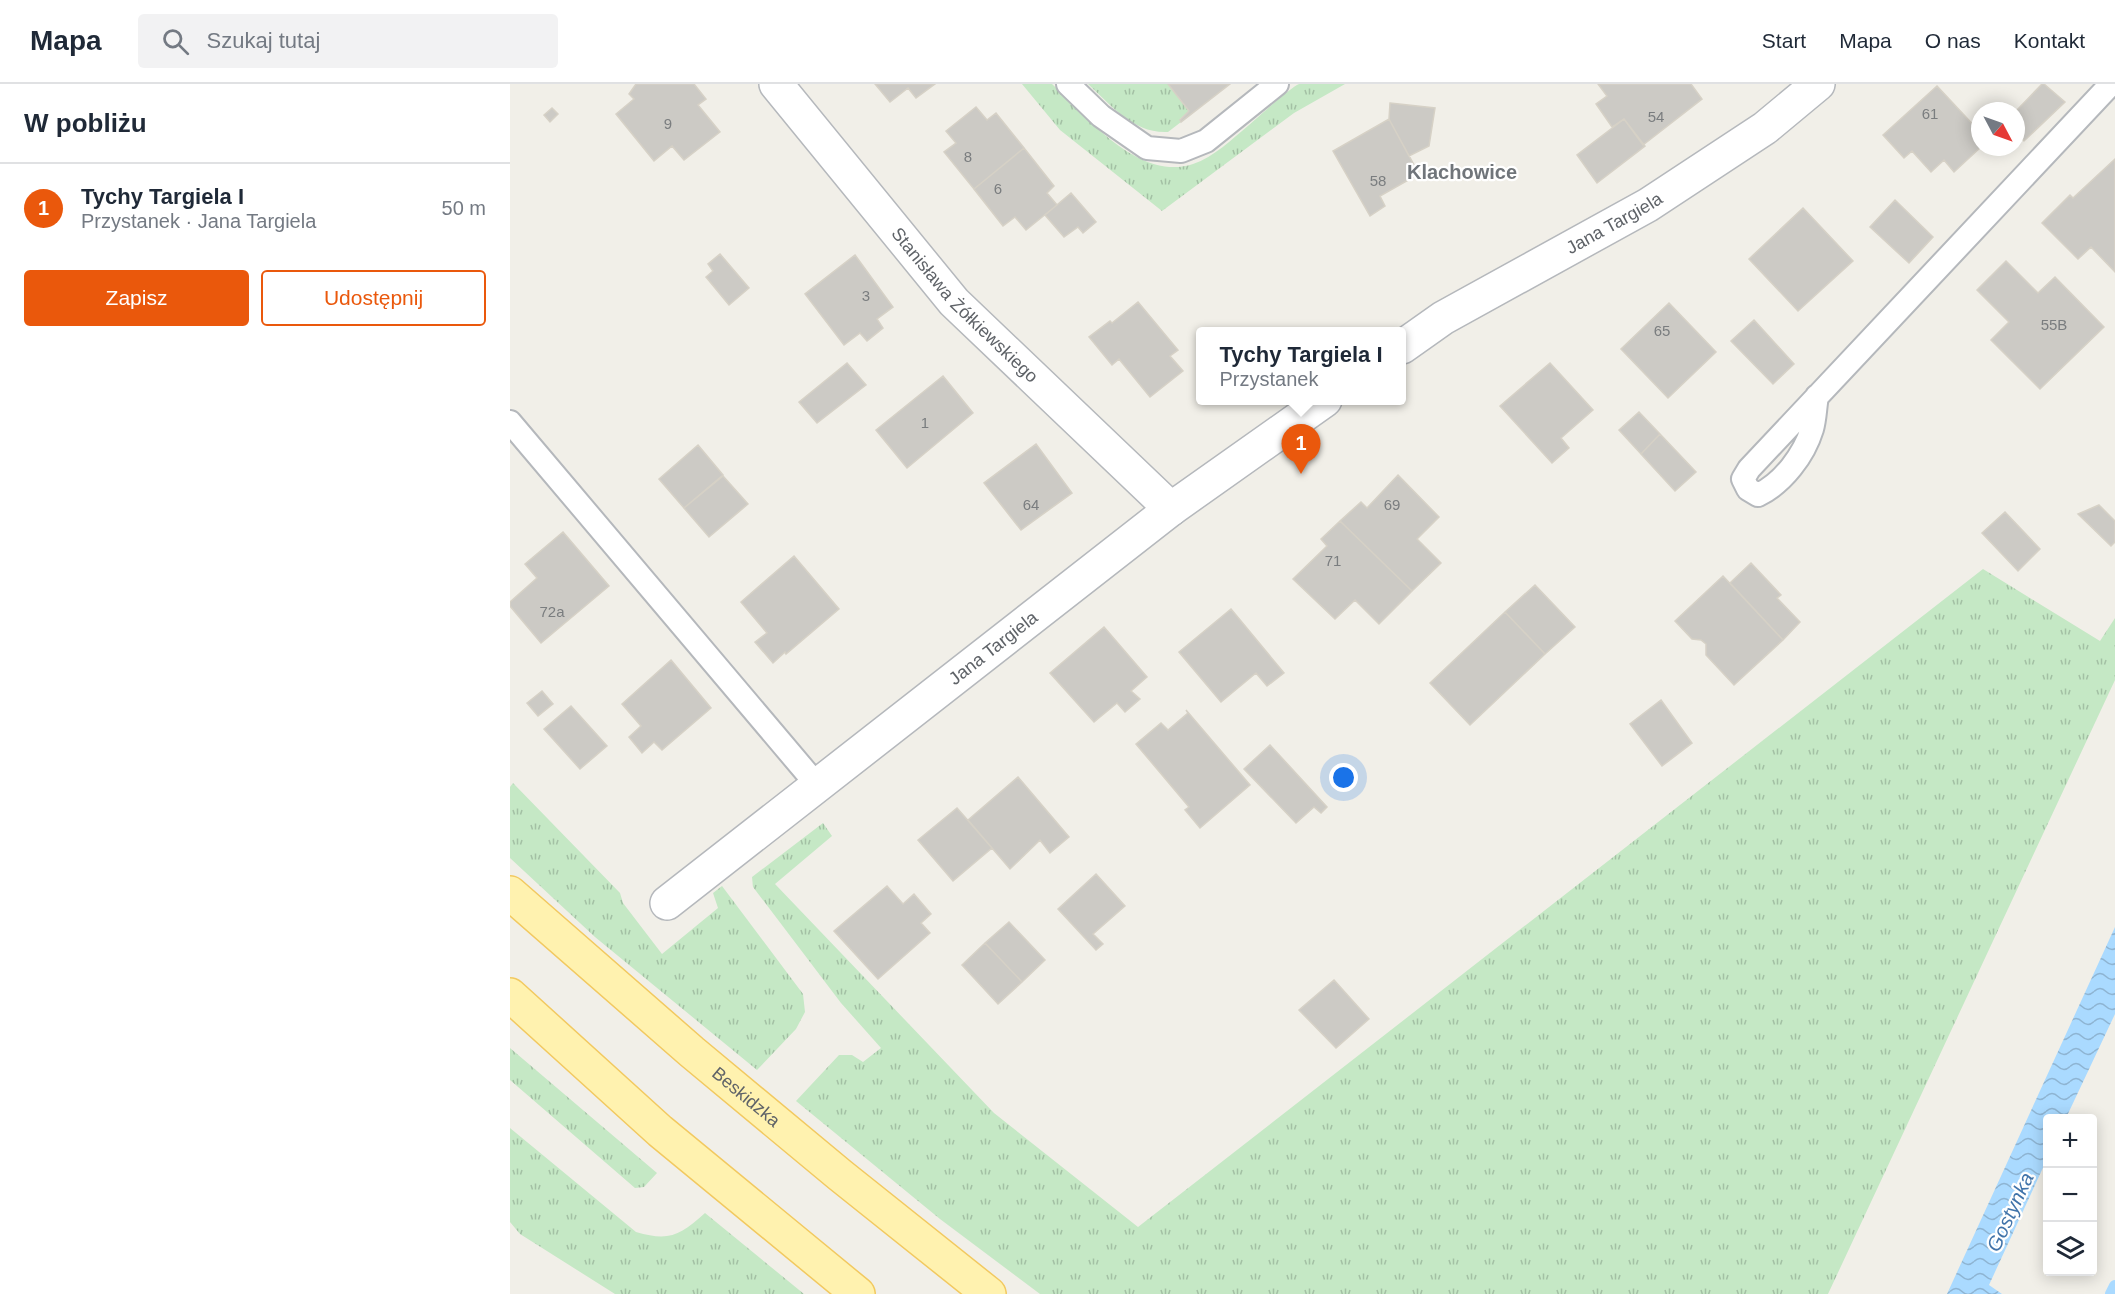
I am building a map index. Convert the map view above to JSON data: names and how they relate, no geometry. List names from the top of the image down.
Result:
{
  "streets": {
    "main road": ["Beskidzka"],
    "street": ["Jana Targiela", "Stanisława Żółkiewskiego"]
  },
  "crossings": [
    ["Jana Targiela", "Stanisława Żółkiewskiego"]
  ],
  "districts": ["Klachowice"],
  "water": ["Gostynka"],
  "house_numbers": [
    "61",
    "54",
    "9",
    "8",
    "58",
    "6",
    "3",
    "55B",
    "65",
    "1",
    "64",
    "69",
    "71",
    "72a"
  ],
  "north": "bottom right",
  "page": {
    "header": "Mapa",
    "search": "Szukaj tutaj",
    "nav": [
      "Start",
      "Mapa",
      "O nas",
      "Kontakt"
    ],
    "heading": "W pobliżu",
    "list": [
      {
        "mark": "1",
        "name": "Tychy Targiela I",
        "note": "Przystanek · Jana Targiela",
        "value": "50 m"
      }
    ],
    "buttons": ["Zapisz", "Udostępnij"],
    "popup": ["Tychy Targiela I", "Przystanek"],
    "pins": "1",
    "map_buttons": ["+", "−"]
  }
}
